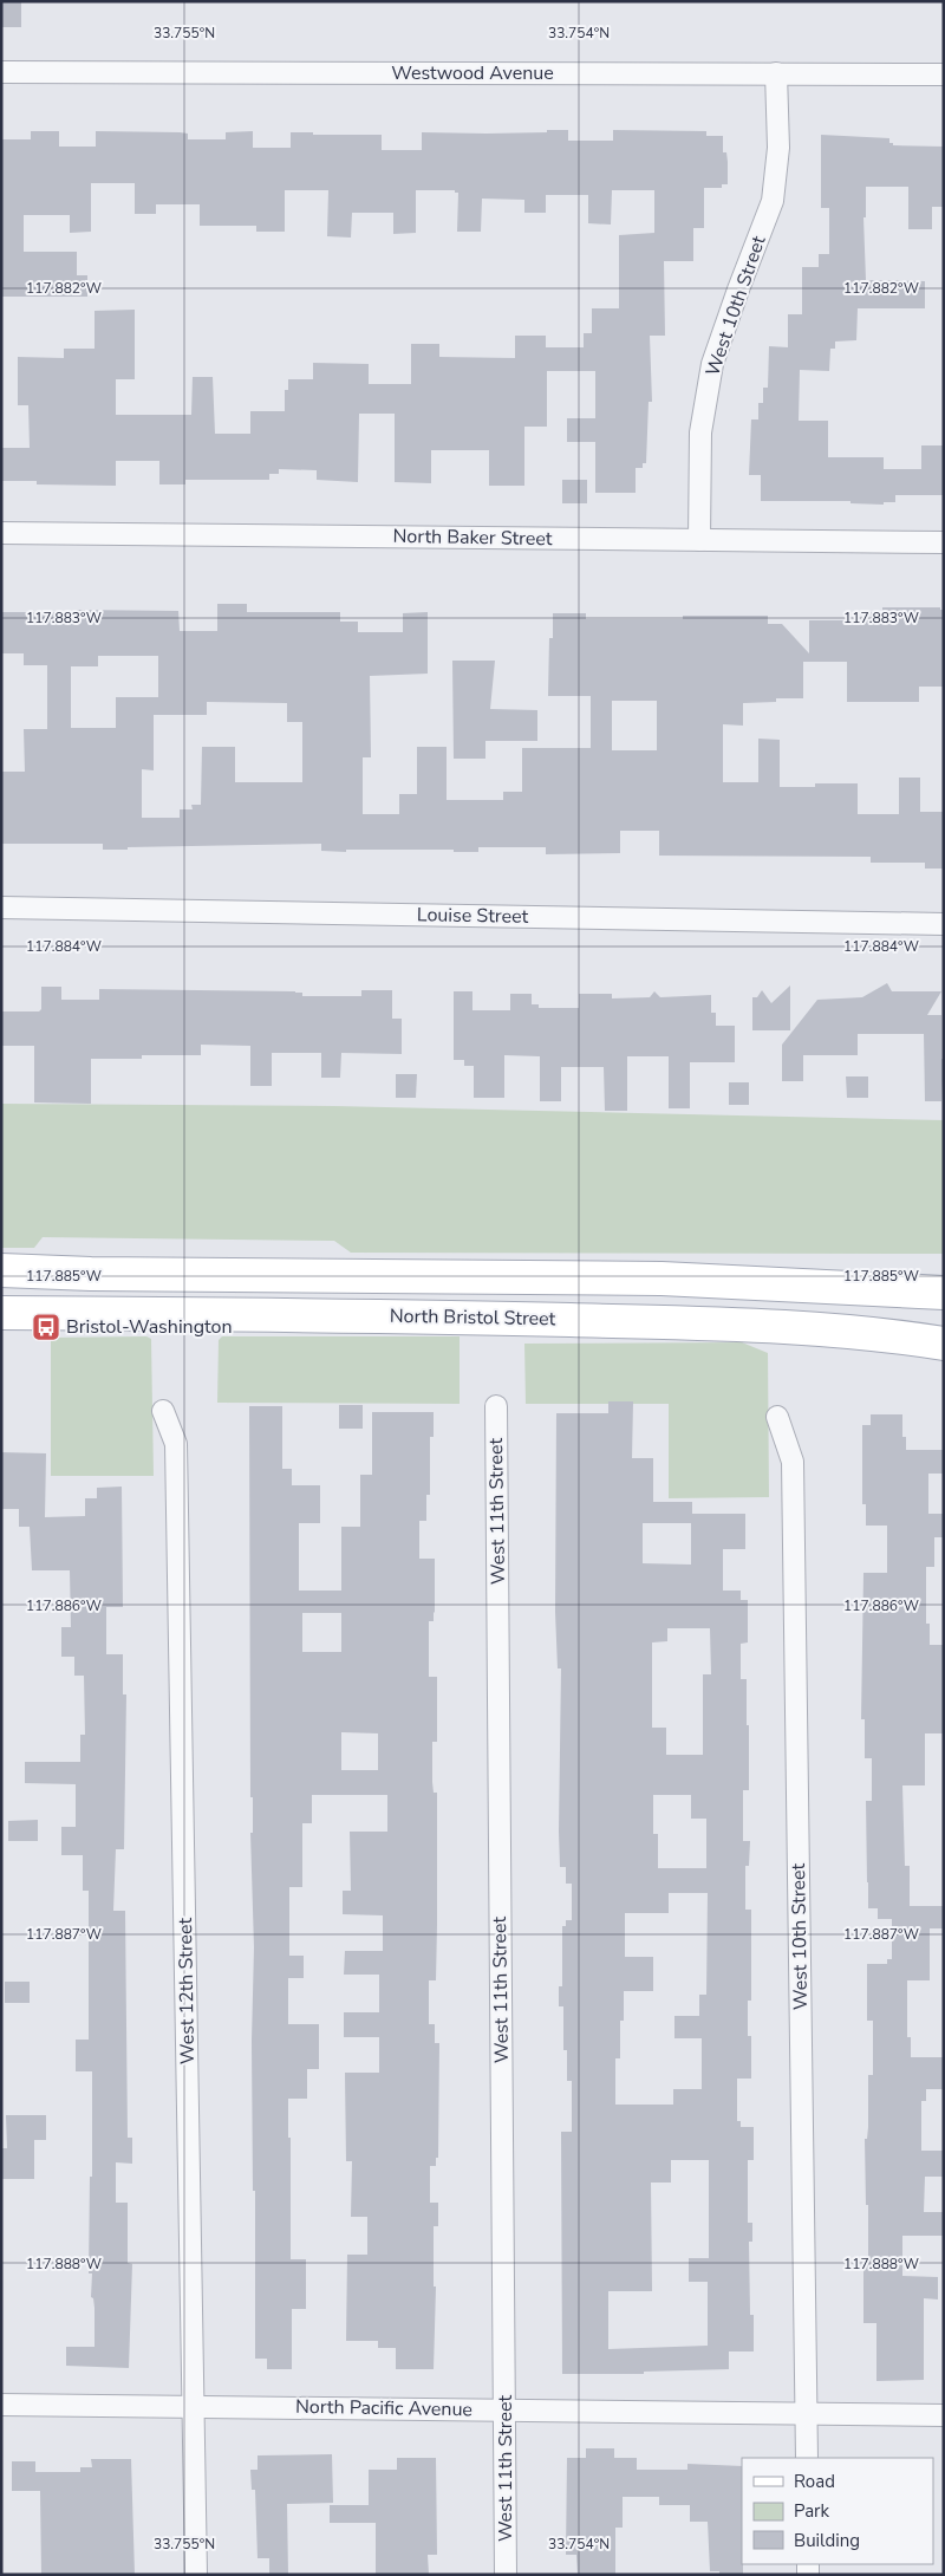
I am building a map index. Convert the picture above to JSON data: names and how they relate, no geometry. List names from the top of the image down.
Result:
{
  "streets": {
    "main road": ["North Bristol Street"],
    "street": [
      "Westwood Avenue",
      "West 10th Street",
      "North Baker Street",
      "Louise Street",
      "West 11th Street",
      "West 12th Street",
      "North Pacific Avenue"
    ]
  },
  "crossings": [
    ["Westwood Avenue", "West 10th Street"],
    ["West 10th Street", "North Baker Street"],
    ["West 10th Street", "North Pacific Avenue"],
    ["West 11th Street", "North Pacific Avenue"],
    ["West 12th Street", "North Pacific Avenue"]
  ],
  "places": {
    "bus stop": ["Bristol-Washington"]
  },
  "legend": ["Road", "Park", "Building"],
  "coordinates": [
    "33.755°N",
    "33.754°N",
    "117.882°W",
    "117.883°W",
    "117.884°W",
    "117.885°W",
    "117.886°W",
    "117.887°W",
    "117.888°W"
  ]
}
